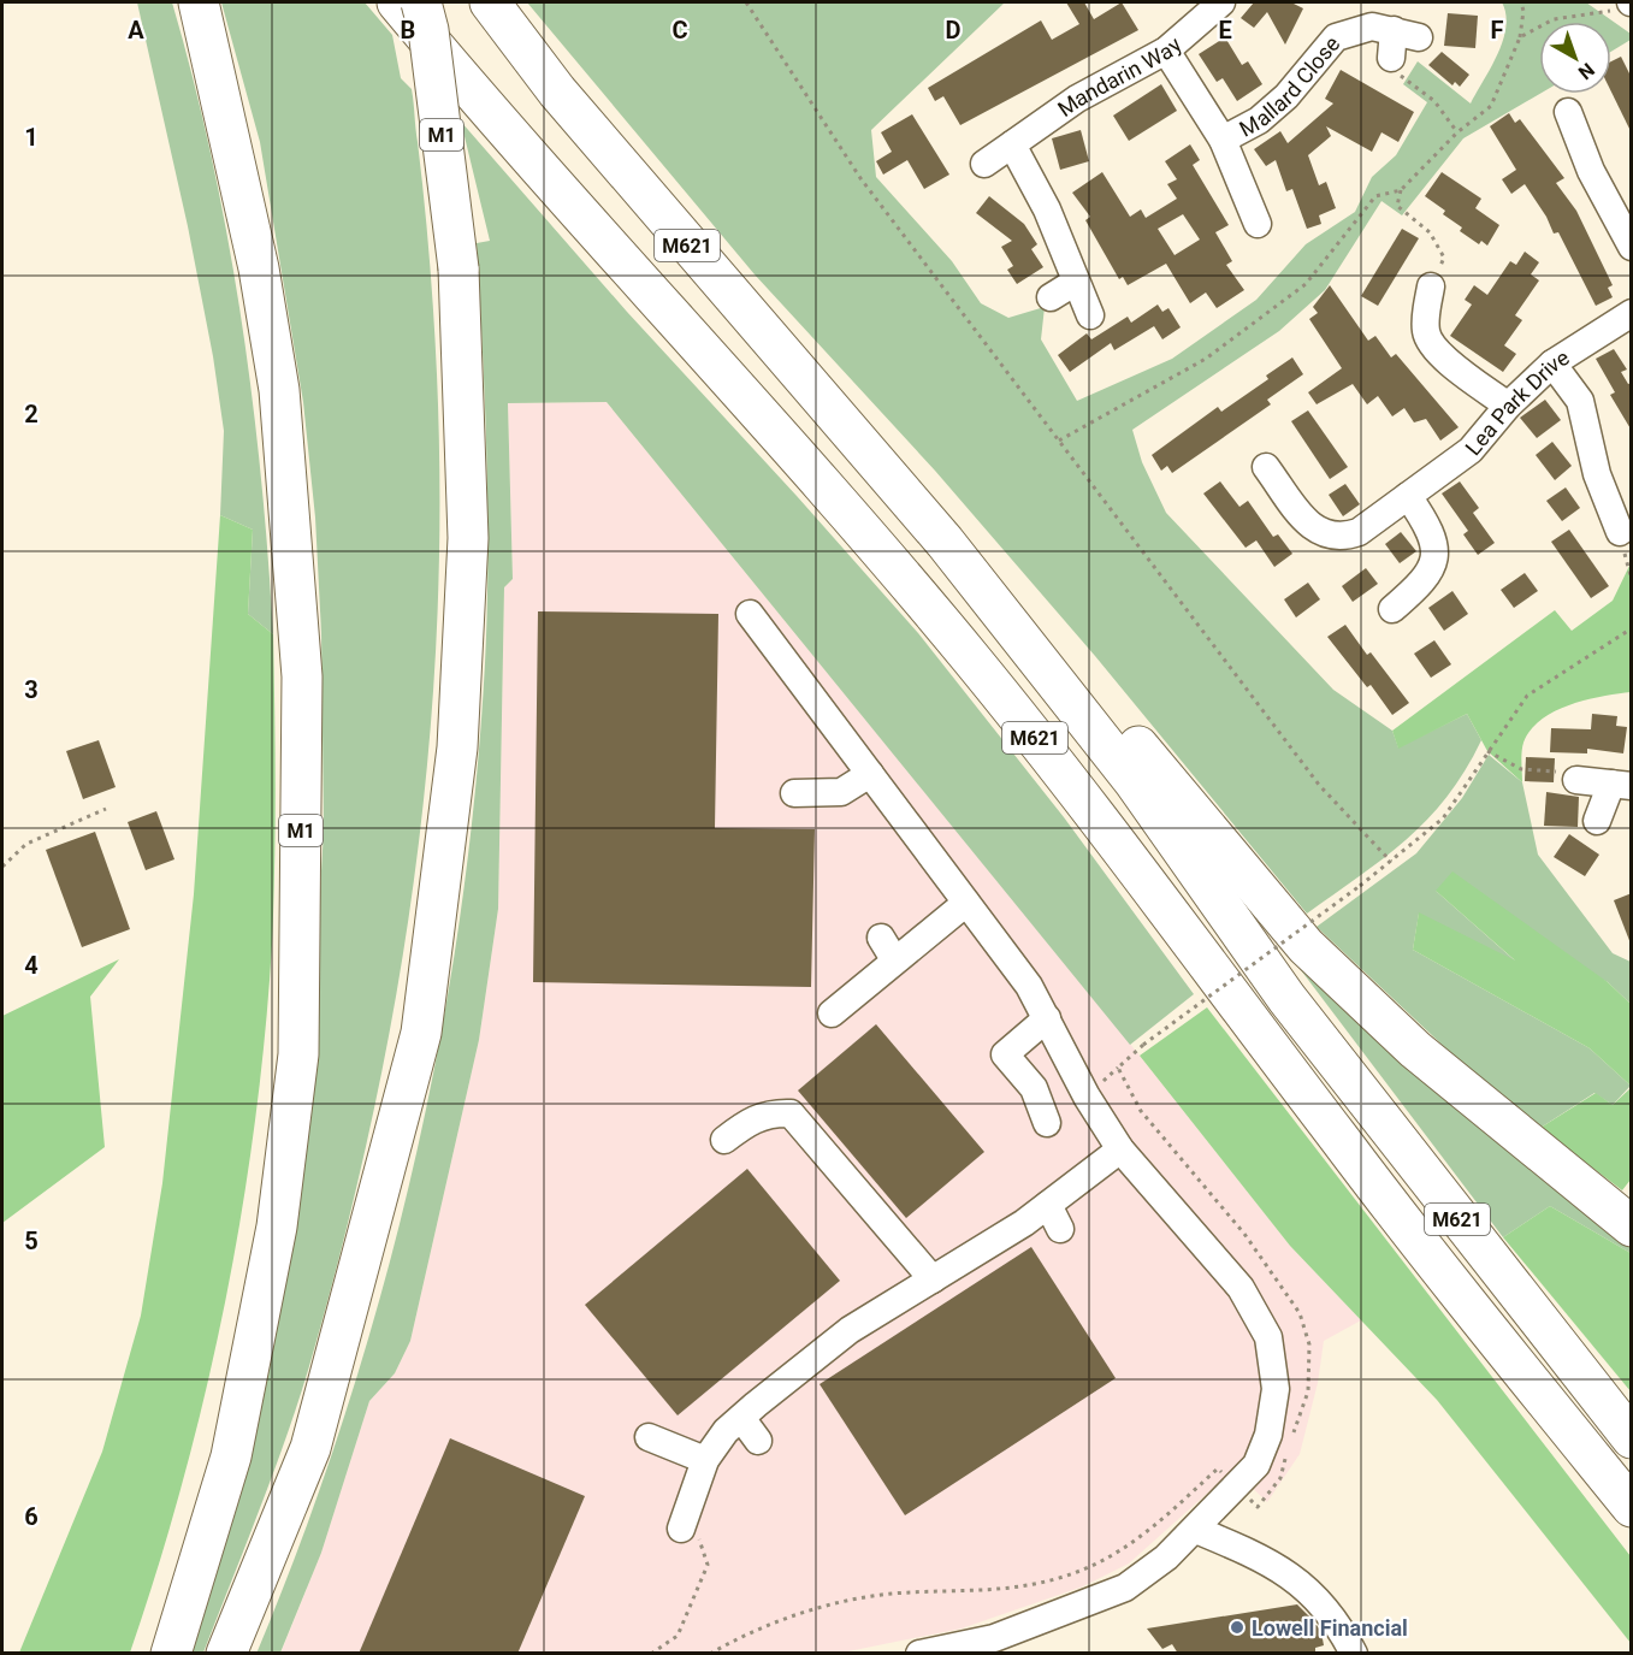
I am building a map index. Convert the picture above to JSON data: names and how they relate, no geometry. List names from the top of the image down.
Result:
{
  "streets": {
    "highway": ["M1", "M621"],
    "street": ["Mandarin Way", "Mallard Close", "Lea Park Drive"]
  },
  "places": ["Lowell Financial"],
  "north": "bottom right",
  "grid": {
    "columns": [
      "A",
      "B",
      "C",
      "D",
      "E",
      "F"
    ],
    "rows": [
      "1",
      "2",
      "3",
      "4",
      "5",
      "6"
    ]
  }
}
